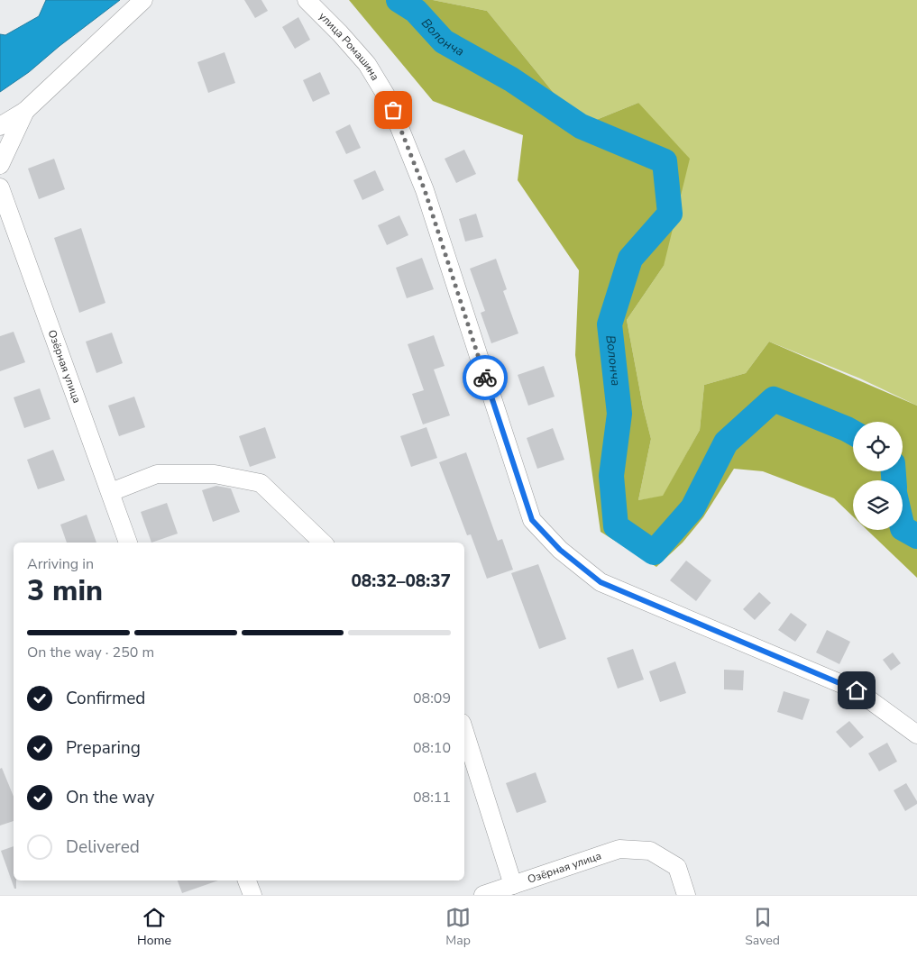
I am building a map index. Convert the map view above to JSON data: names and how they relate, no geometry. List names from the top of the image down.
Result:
{
  "streets": {
    "street": ["улица Ромашина", "Озёрная улица"]
  },
  "water": ["Волонча"],
  "page": {
    "heading": ["3 min", "Arriving in", "08:32–08:37"],
    "bar": "On the way · 250 m",
    "list": [
      ["Confirmed", "08:09"],
      ["Preparing", "08:10"],
      ["On the way", "08:11"],
      "Delivered"
    ],
    "tabs": ["Home", "Map", "Saved"]
  }
}
